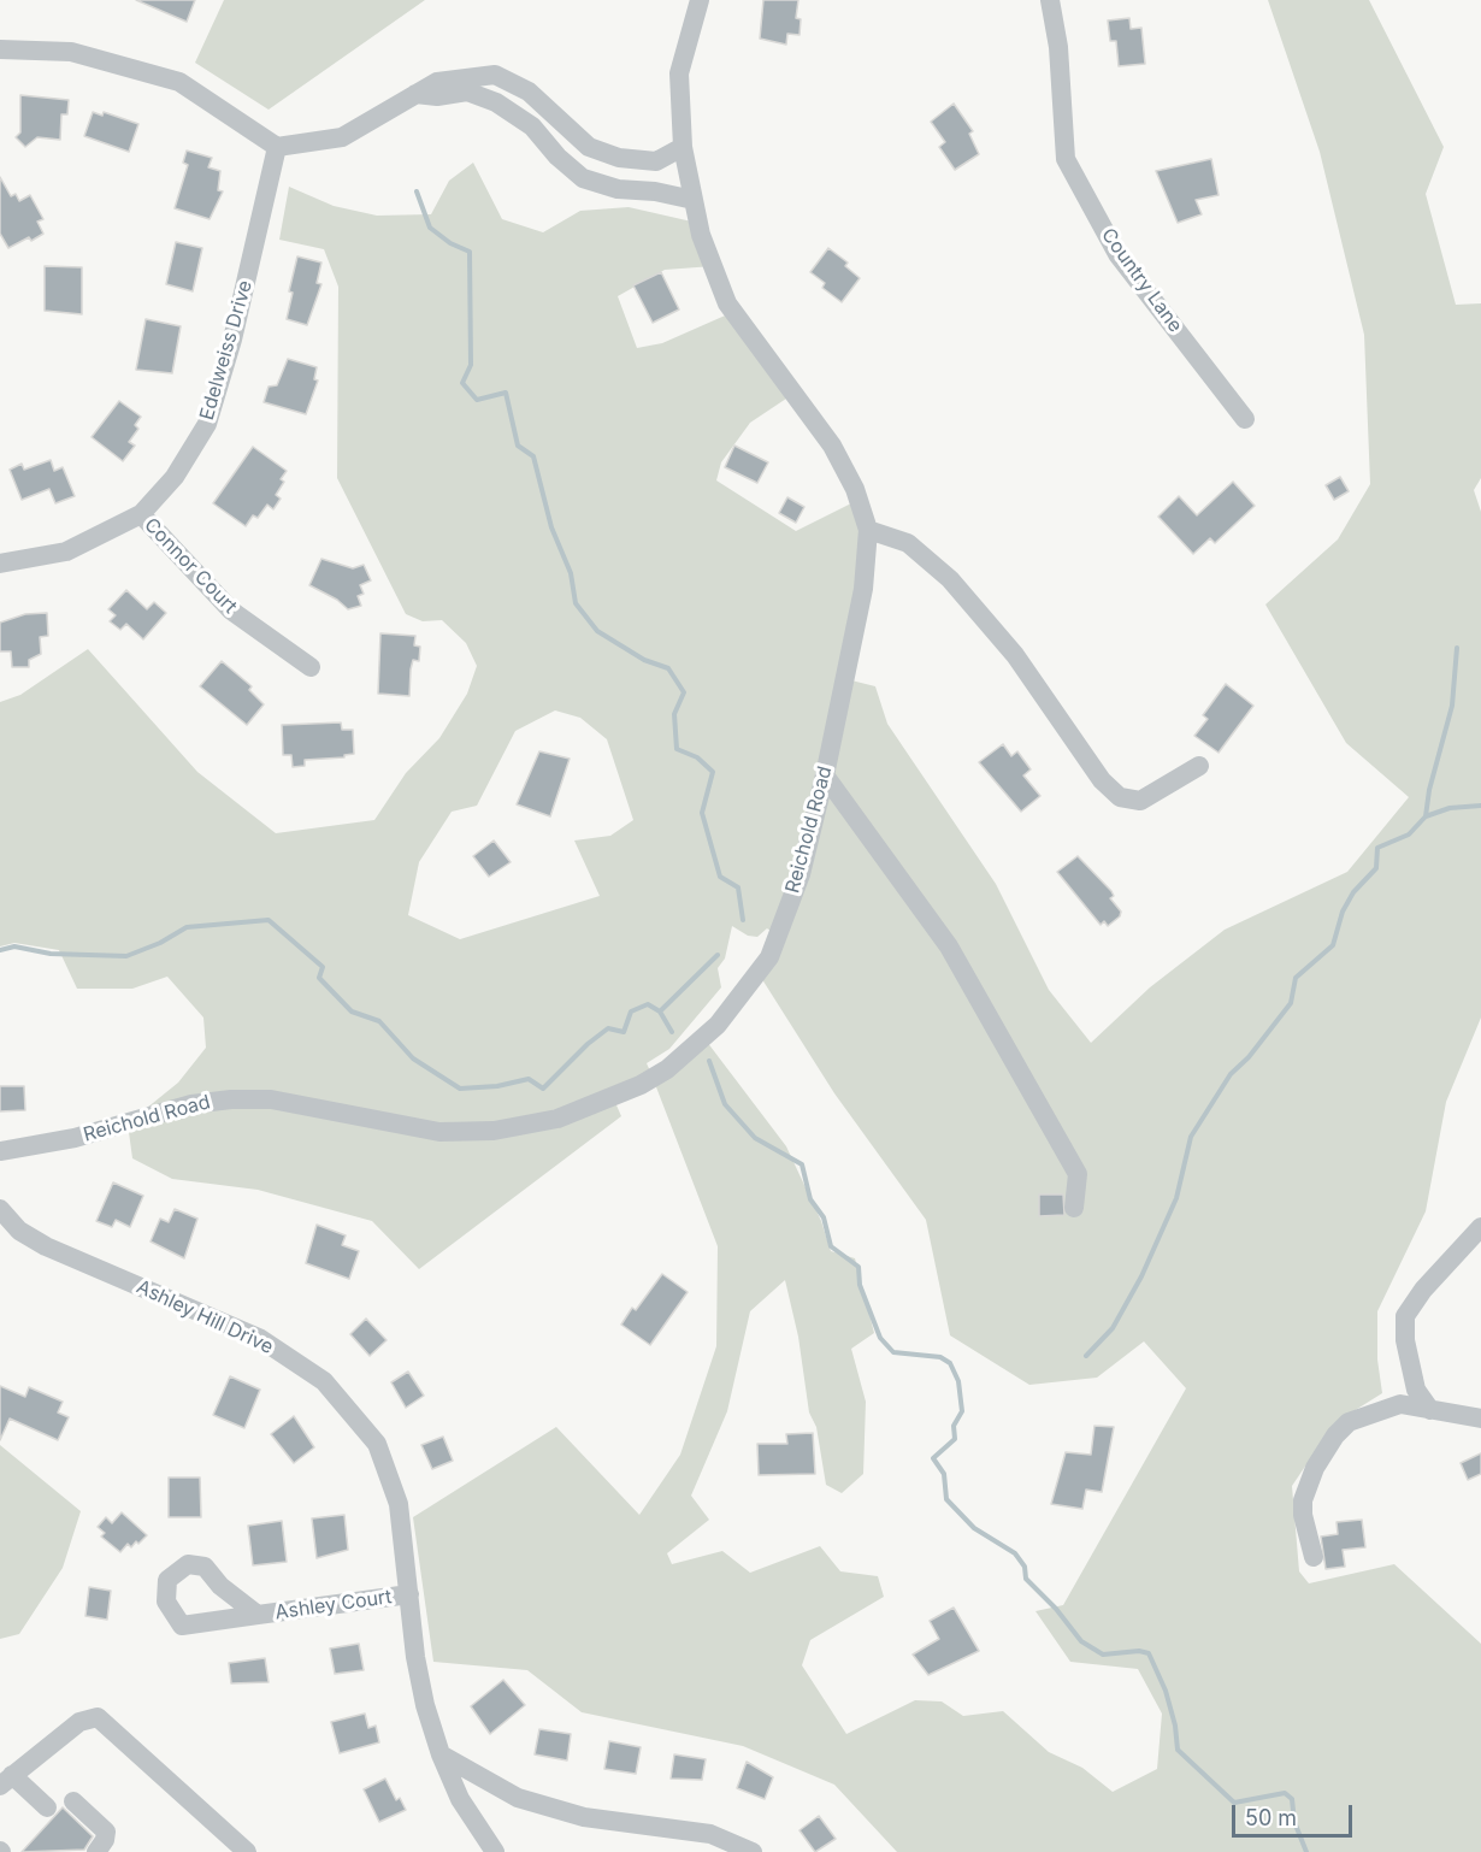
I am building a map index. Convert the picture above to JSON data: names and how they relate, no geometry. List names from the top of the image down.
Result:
{
  "streets": {
    "street": [
      "Country Lane",
      "Edelweiss Drive",
      "Connor Court",
      "Reichold Road",
      "Ashley Hill Drive",
      "Ashley Court"
    ]
  },
  "crossings": [
    ["Edelweiss Drive", "Connor Court"],
    ["Ashley Hill Drive", "Ashley Court"]
  ],
  "scale_bar": "50 m"
}
